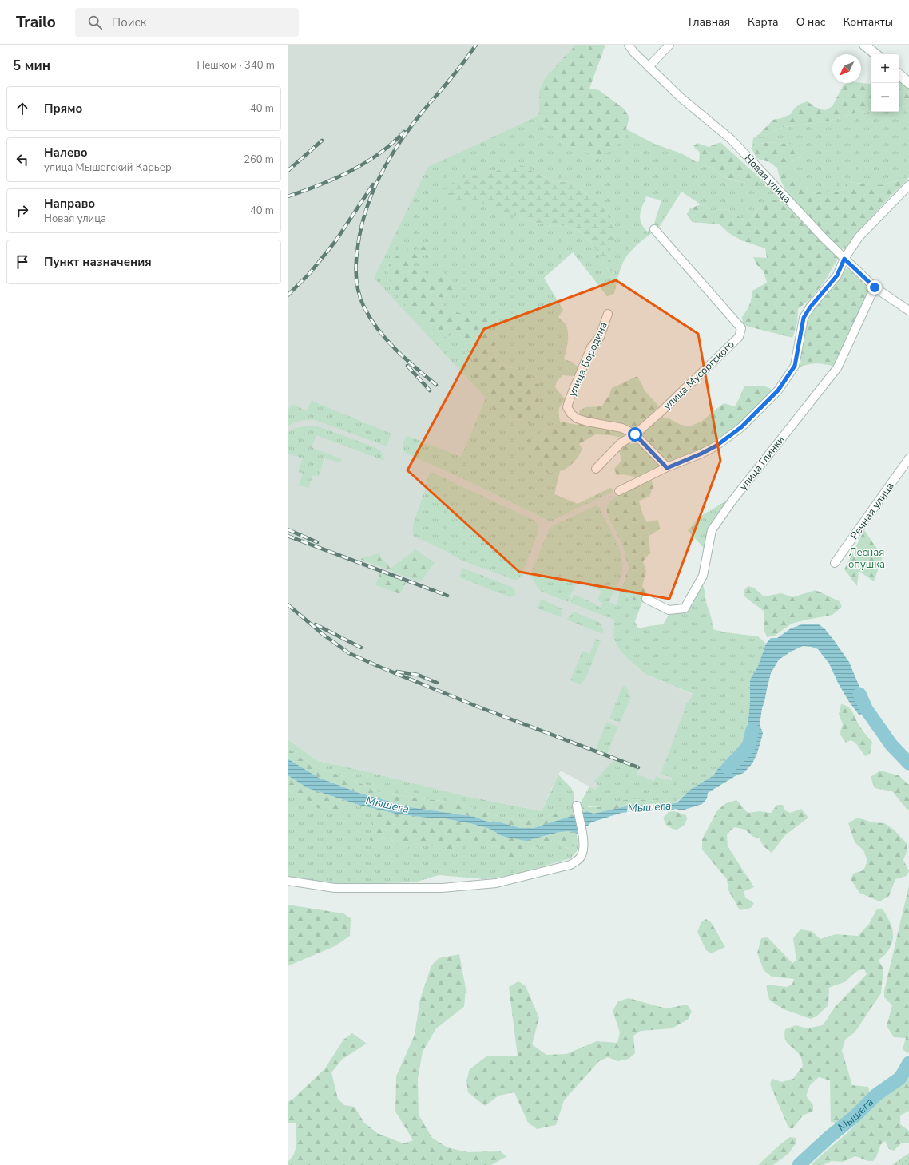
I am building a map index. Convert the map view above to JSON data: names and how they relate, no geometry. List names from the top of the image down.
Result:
{
  "streets": {
    "street": [
      "Новая улица",
      "улица Бородина",
      "улица Мусоргского",
      "улица Глинки",
      "Речная улица"
    ]
  },
  "crossings": [
    ["Новая улица", "улица Глинки"],
    ["улица Бородина", "улица Мусоргского"]
  ],
  "water": ["Мышега"],
  "parks": ["Лесная опушка"],
  "north": "bottom left",
  "page": {
    "header": "Trailo",
    "search": "Поиск",
    "nav": [
      "Главная",
      "Карта",
      "О нас",
      "Контакты"
    ],
    "heading": ["5 мин", "Пешком · 340 m"],
    "map_buttons": ["+", "−"],
    "list": [
      ["Прямо", "40 m"],
      ["Налево", "улица Мышегский Карьер", "260 m"],
      ["Направо", "Новая улица", "40 m"],
      "Пункт назначения"
    ]
  }
}
